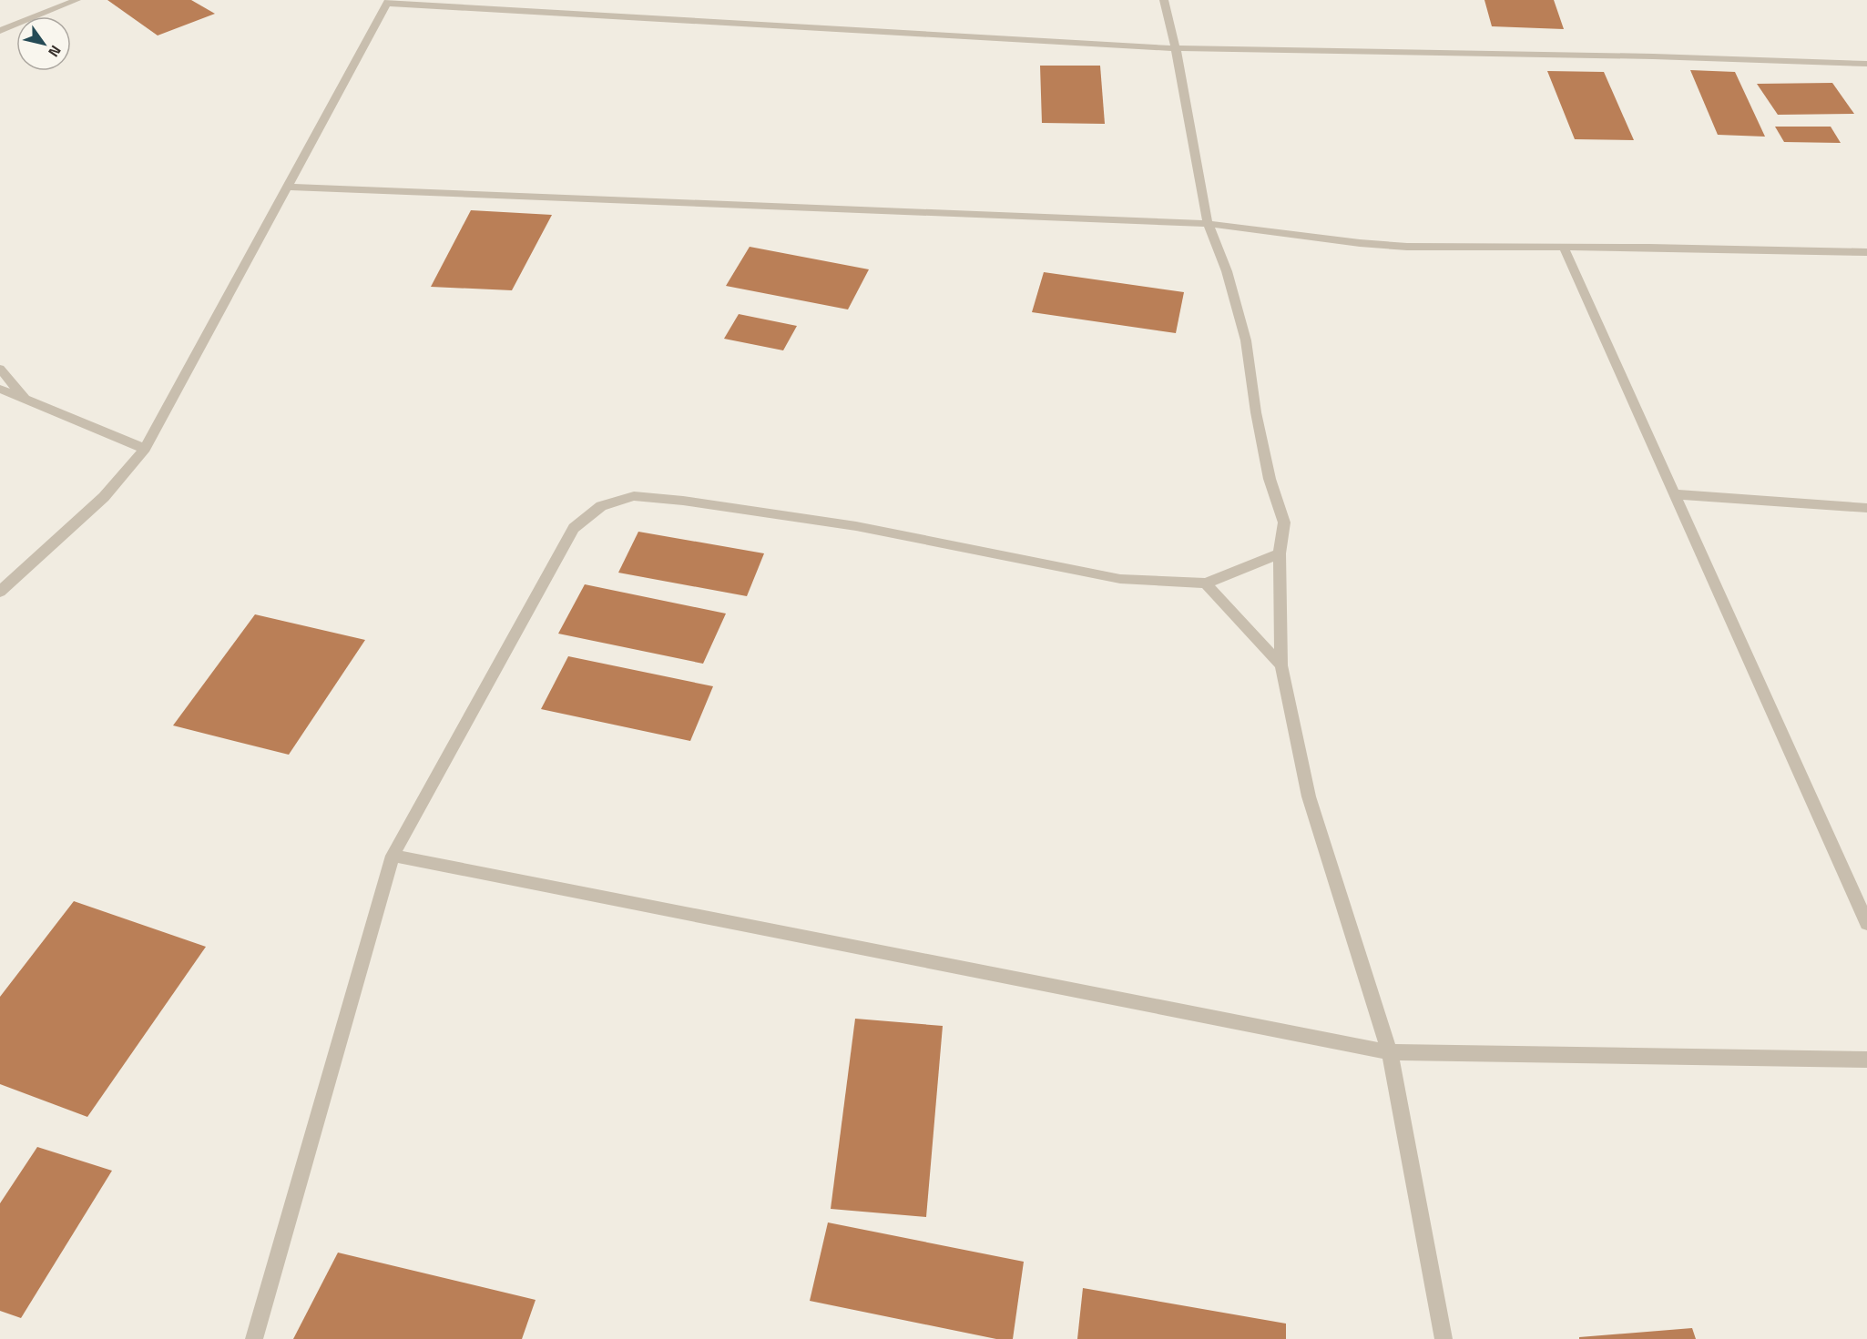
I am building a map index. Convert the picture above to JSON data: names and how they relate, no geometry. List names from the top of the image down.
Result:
{
  "north": "bottom right"
}
